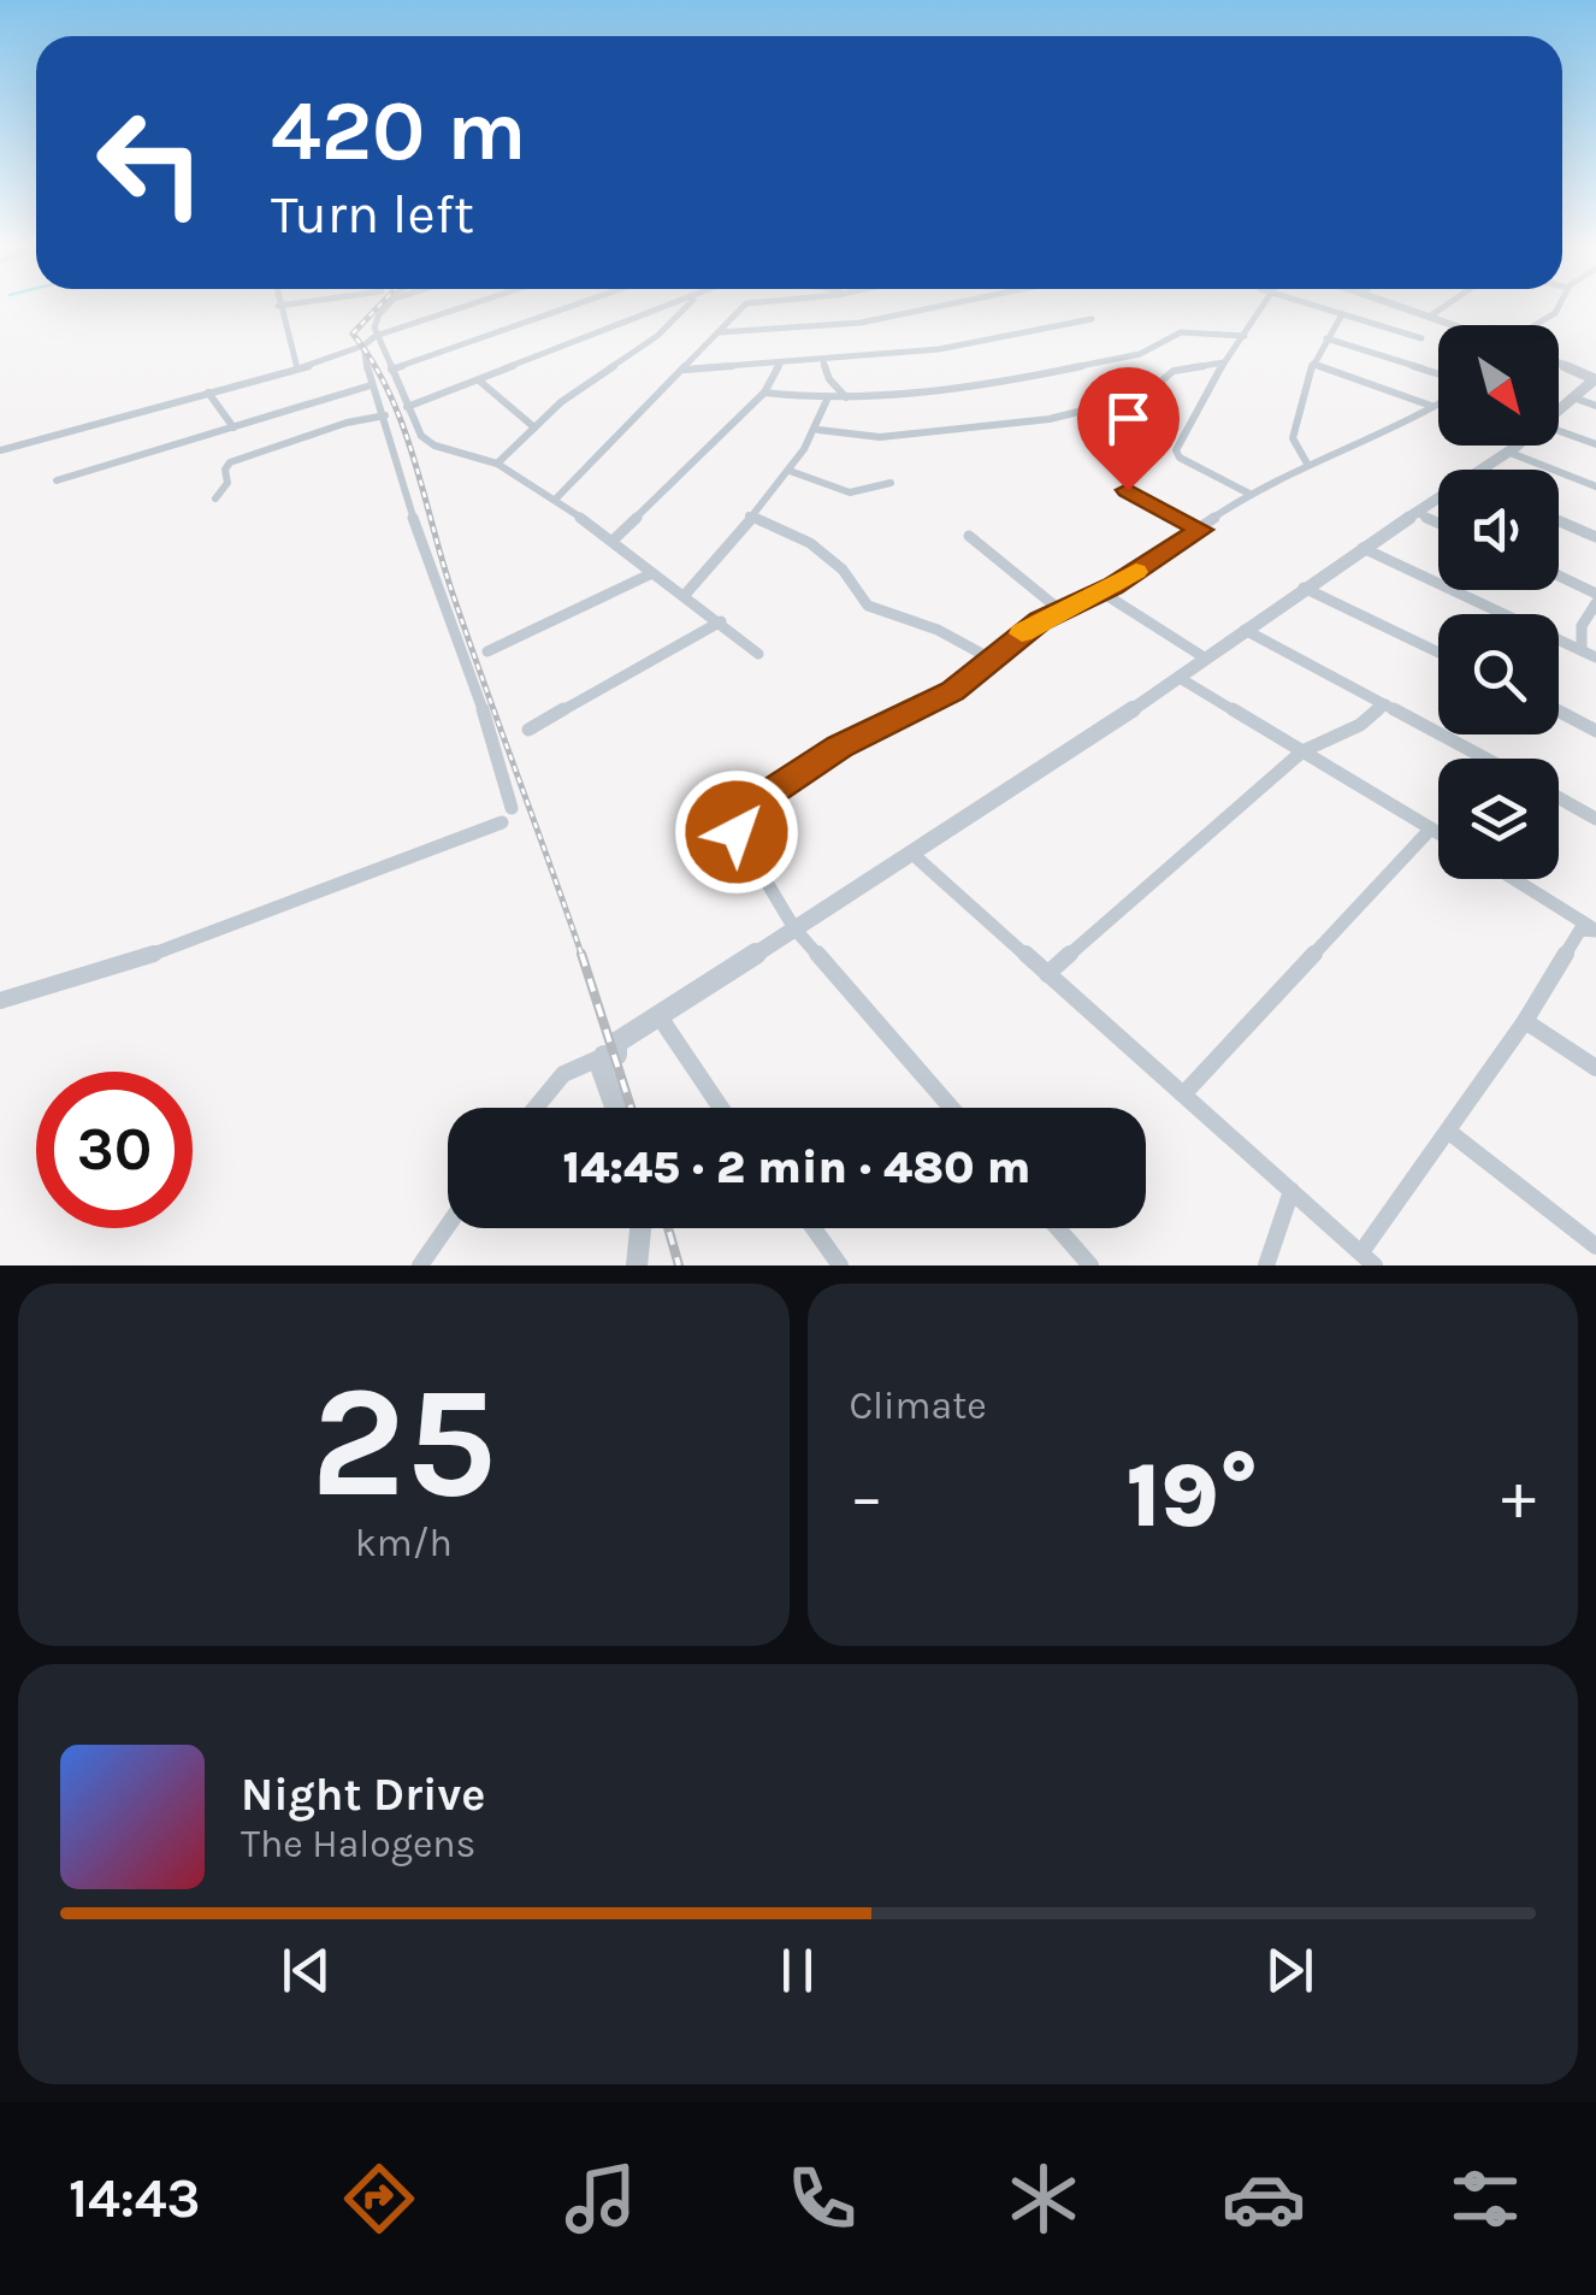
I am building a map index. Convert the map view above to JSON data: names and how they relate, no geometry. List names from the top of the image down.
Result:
{
  "north": "bottom right",
  "page": {
    "turn": ["420 m", "Turn left"],
    "limit": "30",
    "trip": "14:45 · 2 min · 480 m",
    "tile": [
      ["25", "km/h"],
      "Climate"
    ],
    "heat": ["−", "19°", "+"],
    "song": ["Night Drive", "The Halogens"],
    "tabs": "14:43"
  }
}
